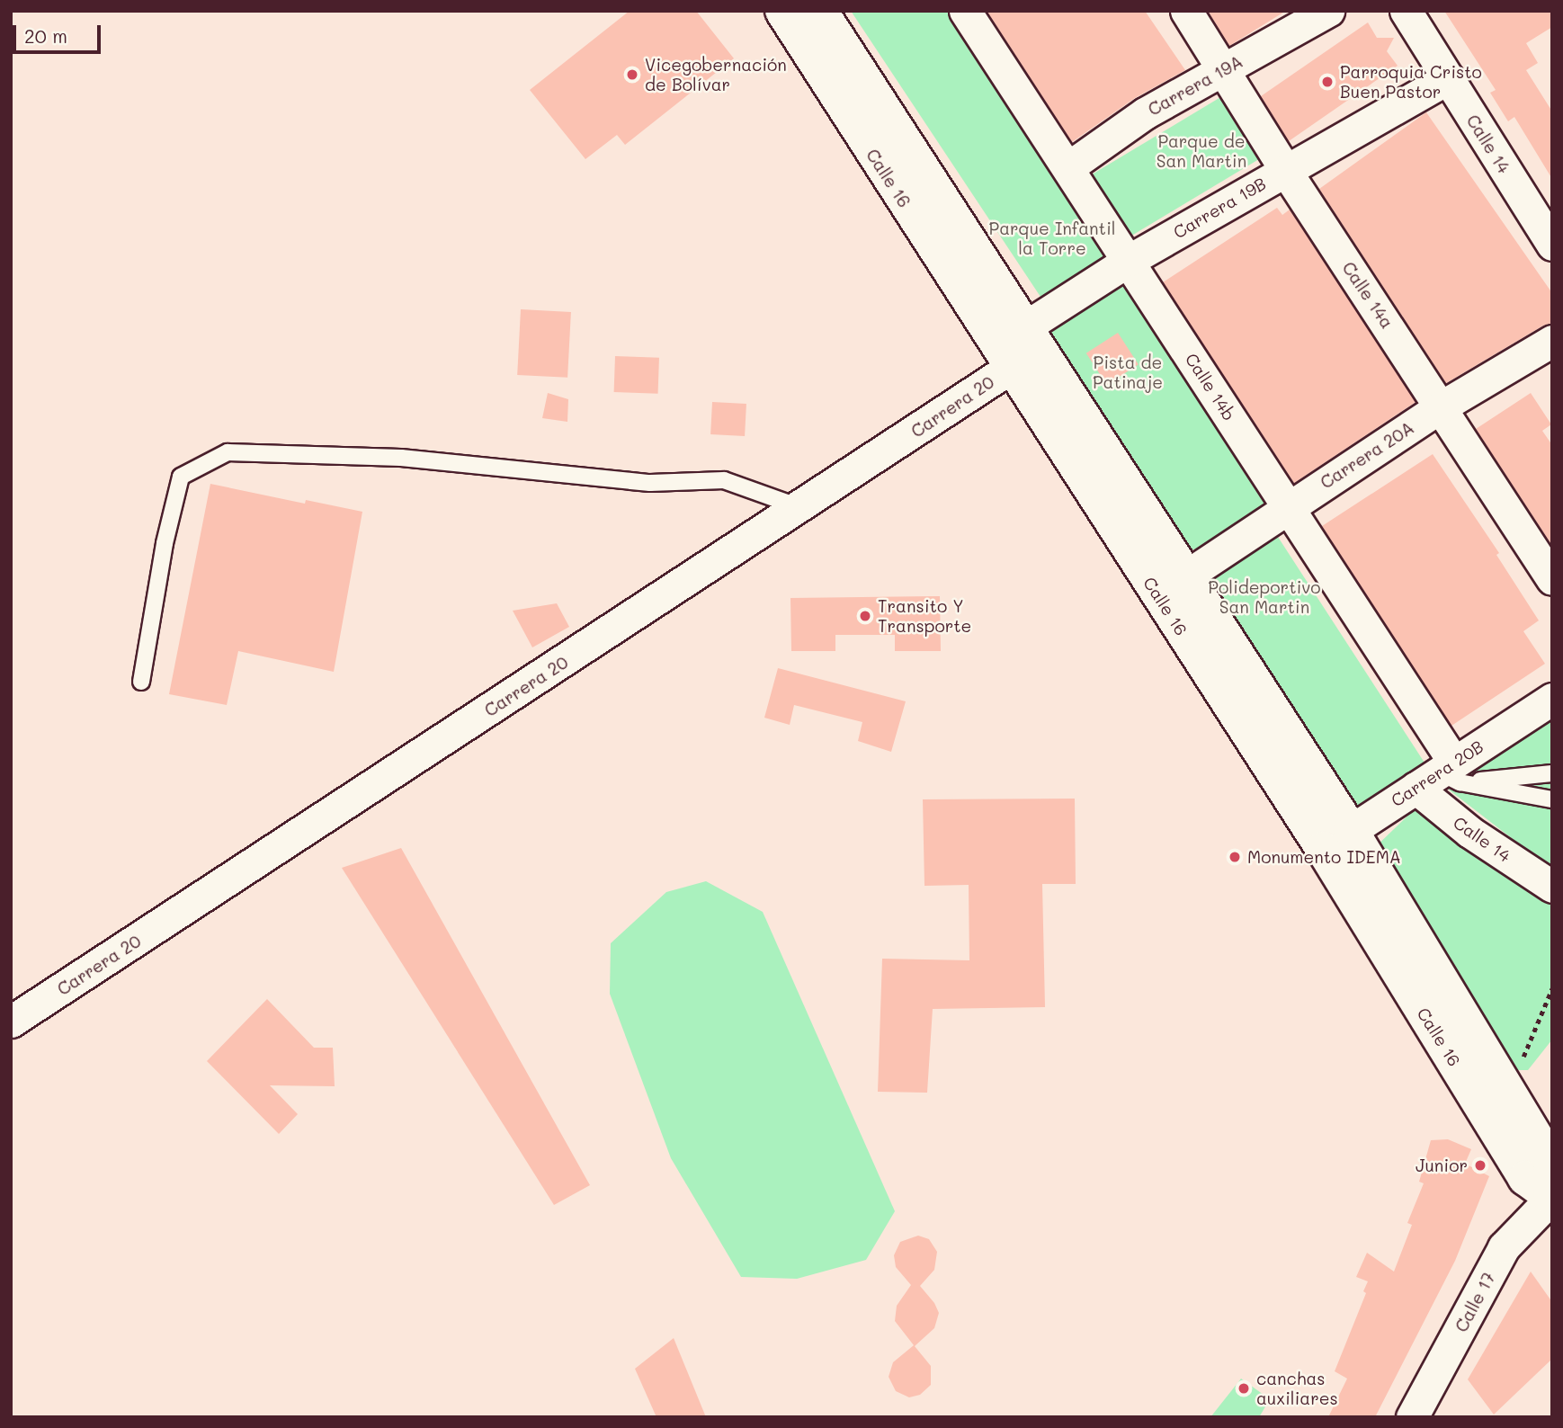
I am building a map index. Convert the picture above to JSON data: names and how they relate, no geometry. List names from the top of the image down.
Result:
{
  "streets": {
    "highway": ["Calle 16"],
    "street": [
      "Carrera 19A",
      "Calle 14",
      "Carrera 19B",
      "Calle 14a",
      "Calle 14b",
      "Carrera 20",
      "Carrera 20A",
      "Carrera 20B",
      "Calle 17"
    ]
  },
  "crossings": [
    ["Carrera 19A", "Calle 14a"],
    ["Carrera 19A", "Calle 14b"],
    ["Calle 14", "Carrera 19B"],
    ["Calle 14", "Calle 14b"],
    ["Calle 14", "Carrera 20B"],
    ["Calle 16", "Carrera 19B"],
    ["Calle 16", "Carrera 20"],
    ["Calle 16", "Carrera 20A"],
    ["Calle 16", "Carrera 20B"],
    ["Calle 16", "Calle 17"],
    ["Carrera 19B", "Calle 14a"],
    ["Carrera 19B", "Calle 14b"],
    ["Carrera 19B", "Carrera 20"],
    ["Calle 14a", "Carrera 20A"],
    ["Calle 14b", "Carrera 20A"],
    ["Calle 14b", "Carrera 20B"]
  ],
  "parks": [
    "Parque de San Martin",
    "Parque Infantil la Torre",
    "Pista de Patinaje",
    "Polideportivo San Martin"
  ],
  "places": [
    "Vicegobernación de Bolívar",
    "Parroquia Cristo Buen Pastor",
    "Transito Y Transporte",
    "Monumento IDEMA",
    "Junior",
    "canchas auxiliares"
  ],
  "scale_bar": "20 m"
}
